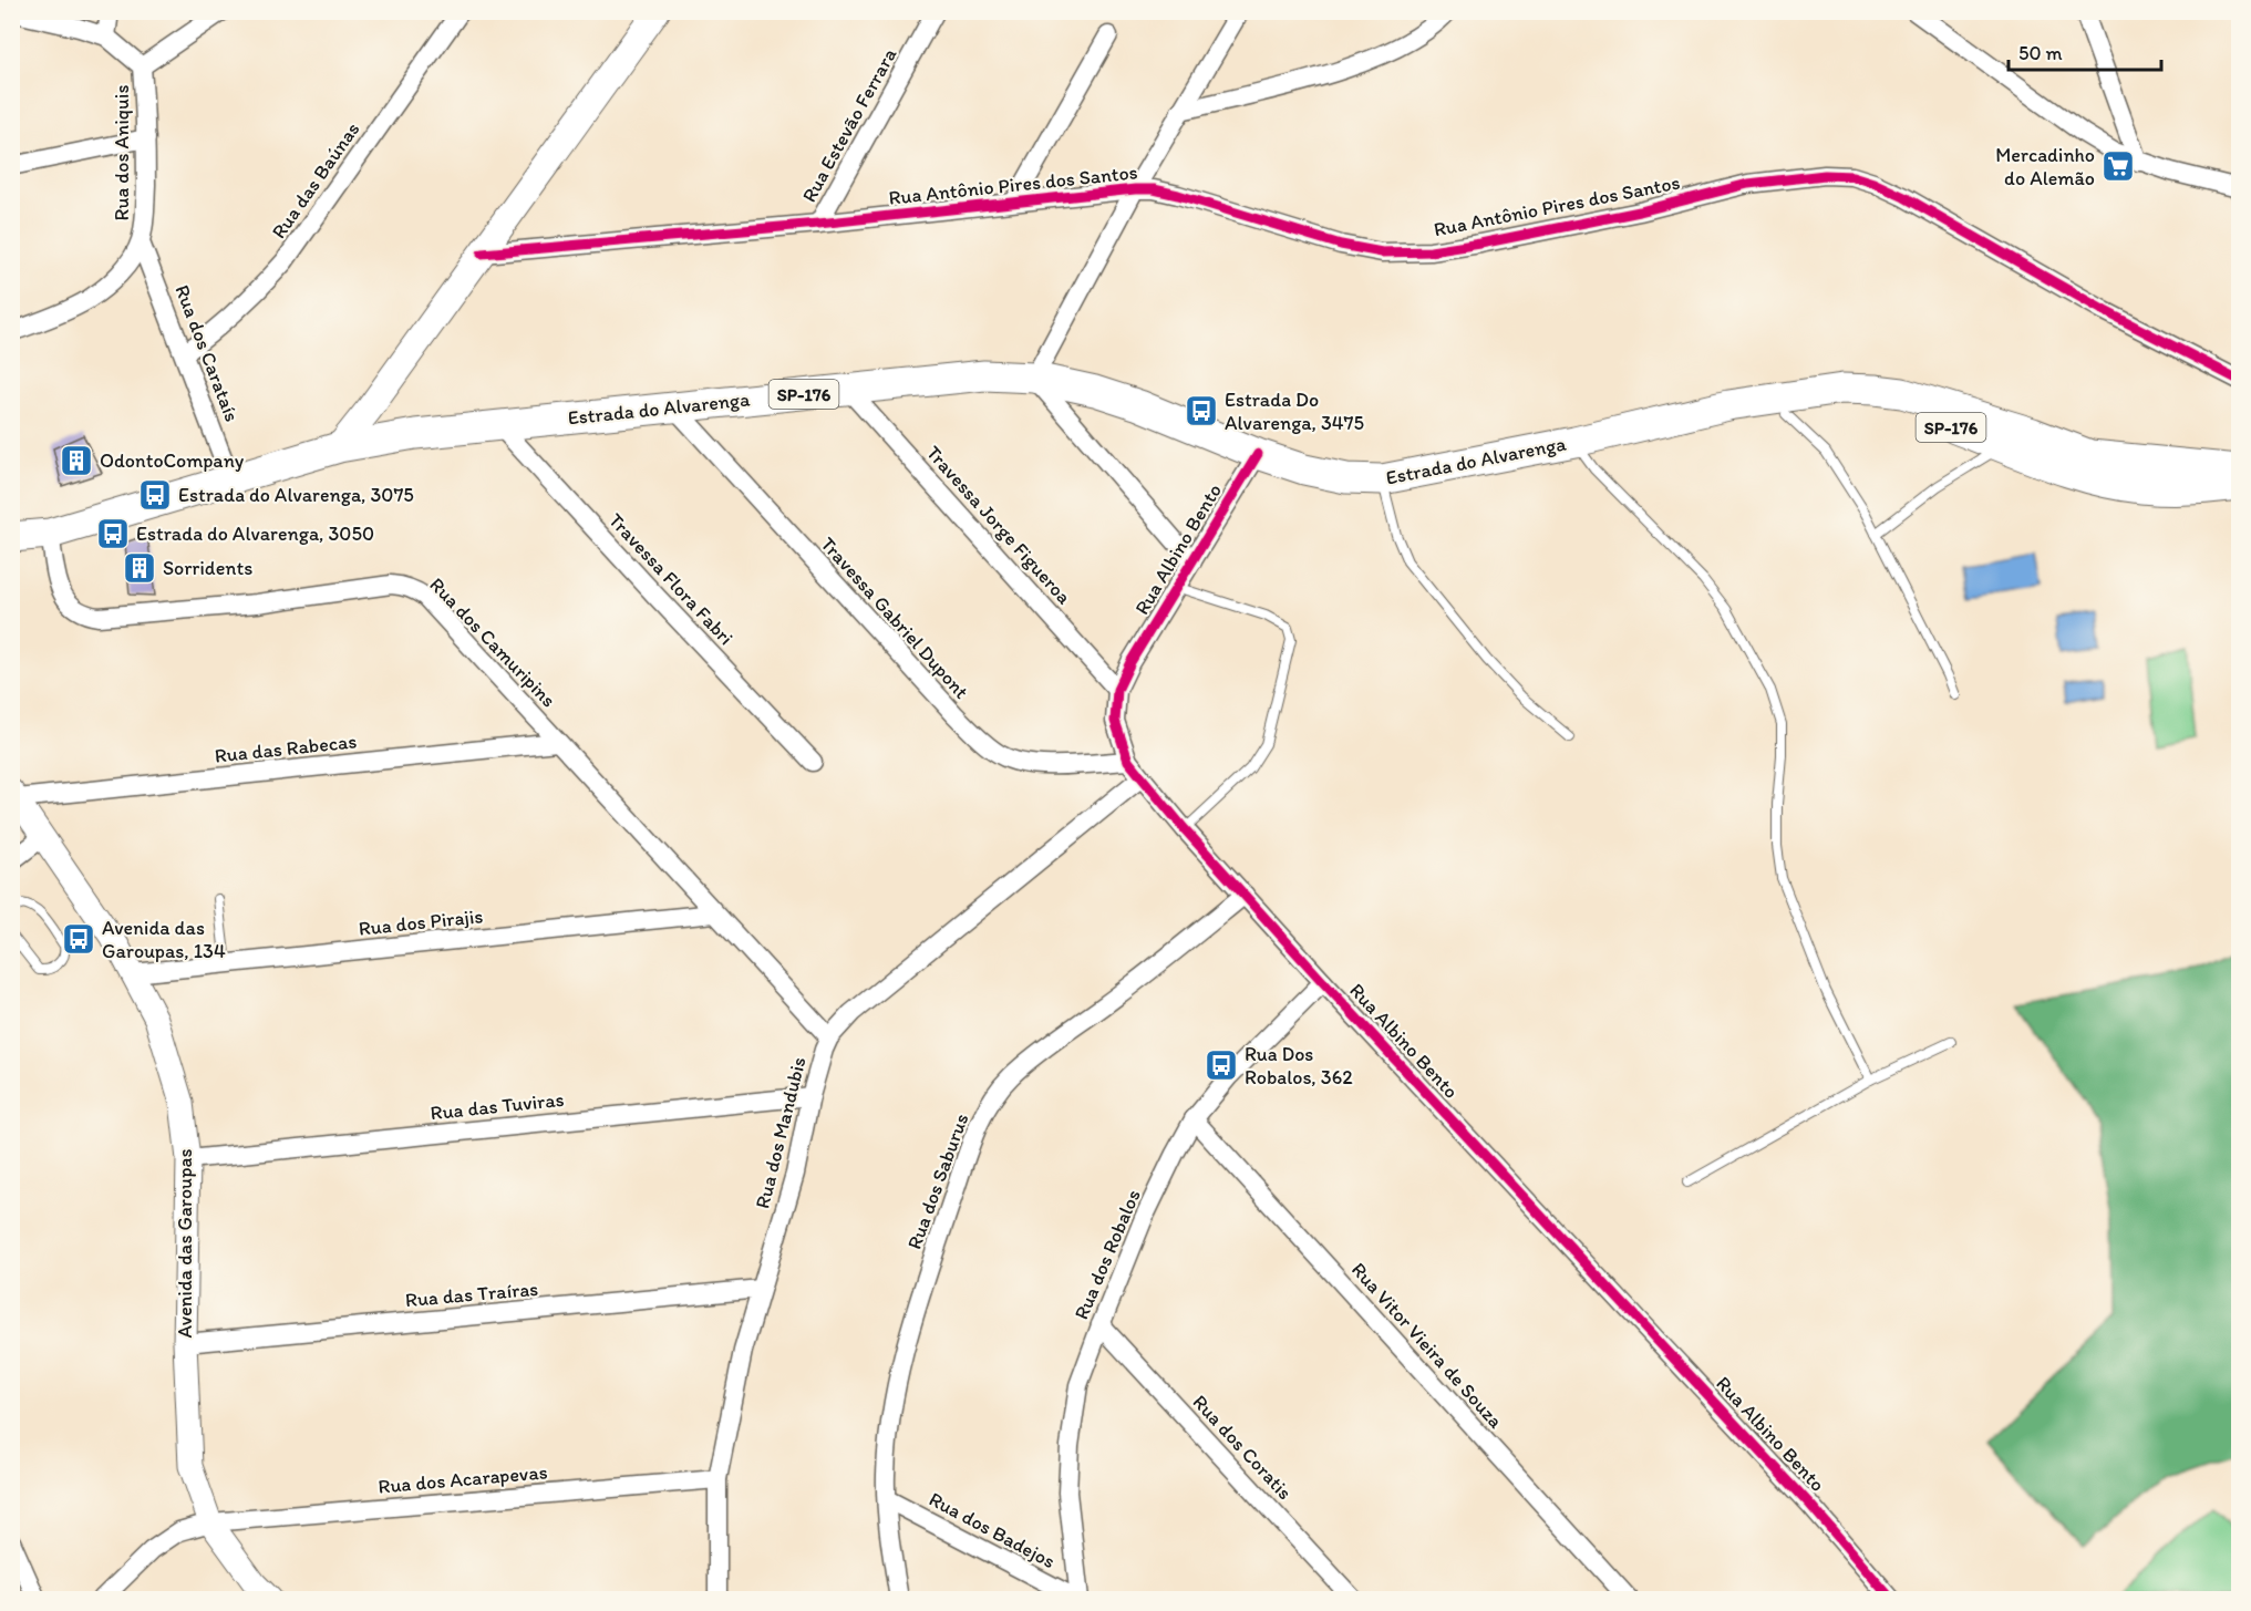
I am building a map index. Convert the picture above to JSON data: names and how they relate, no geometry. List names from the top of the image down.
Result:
{
  "streets": {
    "main road": ["SP-176", "Estrada do Alvarenga"],
    "street": [
      "Rua Estevão Ferrara",
      "Rua dos Aniquis",
      "Rua das Baúnas",
      "Rua Antônio Pires dos Santos",
      "Rua dos Carataís",
      "Travessa Jorge Figueroa",
      "Rua Albino Bento",
      "Travessa Flora Fabri",
      "Travessa Gabriel Dupont",
      "Rua dos Camuripins",
      "Rua das Rabecas",
      "Rua dos Pirajis",
      "Rua das Tuviras",
      "Rua dos Mandubis",
      "Rua dos Saburus",
      "Avenida das Garoupas",
      "Rua dos Robalos",
      "Rua das Traíras",
      "Rua Vitor Vieira de Souza",
      "Rua dos Coratis",
      "Rua dos Acarapevas",
      "Rua dos Badejos"
    ]
  },
  "crossings": [
    ["Rua Estevão Ferrara", "Rua Antônio Pires dos Santos"],
    ["Rua dos Aniquis", "Rua dos Carataís"],
    ["Rua das Baúnas", "Rua dos Carataís"],
    ["Rua dos Carataís", "Estrada do Alvarenga"],
    ["Estrada do Alvarenga", "Travessa Jorge Figueroa"],
    ["Estrada do Alvarenga", "Rua Albino Bento"],
    ["Estrada do Alvarenga", "Travessa Flora Fabri"],
    ["Estrada do Alvarenga", "Travessa Gabriel Dupont"],
    ["Estrada do Alvarenga", "Rua dos Camuripins"],
    ["Travessa Jorge Figueroa", "Rua Albino Bento"],
    ["Rua Albino Bento", "Travessa Gabriel Dupont"],
    ["Rua Albino Bento", "Rua dos Mandubis"],
    ["Rua Albino Bento", "Rua dos Saburus"],
    ["Rua Albino Bento", "Rua dos Robalos"],
    ["Rua dos Camuripins", "Rua das Rabecas"],
    ["Rua dos Camuripins", "Rua dos Pirajis"],
    ["Rua dos Camuripins", "Rua dos Mandubis"],
    ["Rua das Rabecas", "Avenida das Garoupas"],
    ["Rua dos Pirajis", "Avenida das Garoupas"],
    ["Rua das Tuviras", "Rua dos Mandubis"],
    ["Rua das Tuviras", "Avenida das Garoupas"],
    ["Rua dos Mandubis", "Rua das Traíras"],
    ["Rua dos Mandubis", "Rua dos Acarapevas"],
    ["Rua dos Saburus", "Rua dos Badejos"],
    ["Avenida das Garoupas", "Rua das Traíras"],
    ["Avenida das Garoupas", "Rua dos Acarapevas"],
    ["Rua dos Robalos", "Rua Vitor Vieira de Souza"],
    ["Rua dos Robalos", "Rua dos Coratis"],
    ["Rua dos Robalos", "Rua dos Badejos"]
  ],
  "places": {
    "supermarket": ["Mercadinho do Alemão"],
    "bus stop": [
      "Estrada Do Alvarenga, 3475",
      "Estrada do Alvarenga, 3075",
      "Estrada do Alvarenga, 3050",
      "Avenida das Garoupas, 134",
      "Rua Dos Robalos, 362"
    ],
    "building": ["OdontoCompany", "Sorridents"]
  },
  "scale_bar": "50 m"
}
